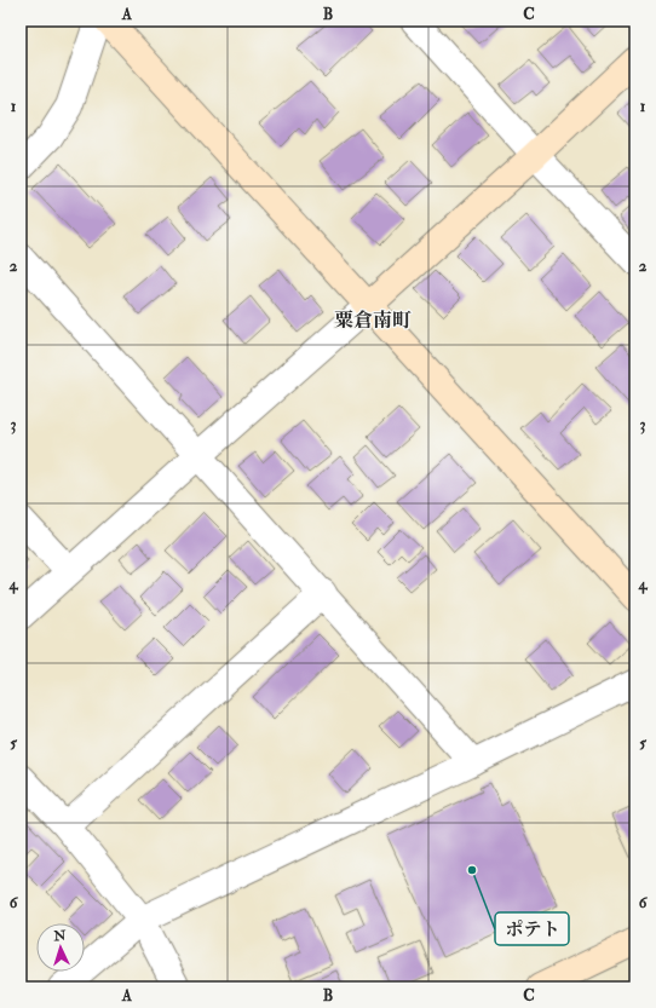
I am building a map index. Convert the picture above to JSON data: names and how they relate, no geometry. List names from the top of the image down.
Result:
{
  "districts": ["粟倉南町"],
  "places": ["ポテト"],
  "north": "top",
  "grid": {
    "columns": ["A", "B", "C"],
    "rows": [
      "1",
      "2",
      "3",
      "4",
      "5",
      "6"
    ]
  }
}
